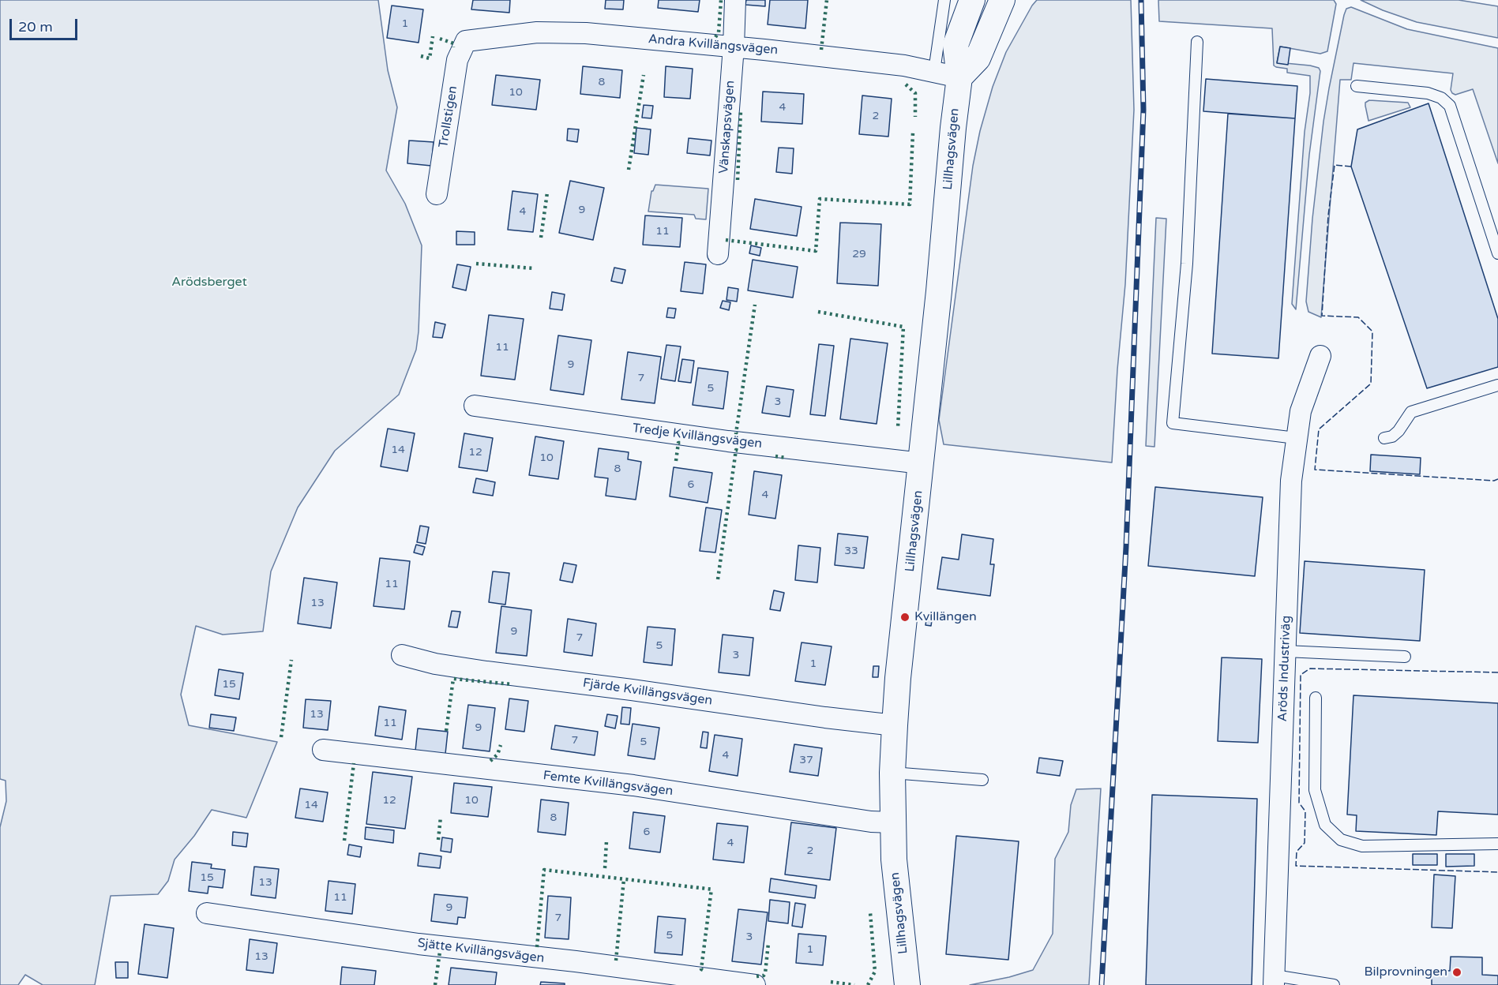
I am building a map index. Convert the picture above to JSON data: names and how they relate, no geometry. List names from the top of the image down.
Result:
{
  "streets": {
    "street": [
      "Andra Kvillängsvägen",
      "Trollstigen",
      "Vänskapsvägen",
      "Lillhagsvägen",
      "Tredje Kvillängsvägen",
      "Aröds Industriväg",
      "Fjärde Kvillängsvägen",
      "Femte Kvillängsvägen",
      "Sjätte Kvillängsvägen"
    ]
  },
  "crossings": [
    ["Andra Kvillängsvägen", "Trollstigen"],
    ["Andra Kvillängsvägen", "Vänskapsvägen"],
    ["Andra Kvillängsvägen", "Lillhagsvägen"],
    ["Lillhagsvägen", "Tredje Kvillängsvägen"],
    ["Lillhagsvägen", "Fjärde Kvillängsvägen"],
    ["Lillhagsvägen", "Femte Kvillängsvägen"]
  ],
  "parks": ["Arödsberget"],
  "places": ["Kvillängen", "Bilprovningen"],
  "house_numbers": [
    "1",
    "8",
    "10",
    "4",
    "2",
    "9",
    "4",
    "11",
    "29",
    "11",
    "9",
    "7",
    "5",
    "3",
    "14",
    "12",
    "10",
    "8",
    "6",
    "4",
    "33",
    "11",
    "13",
    "9",
    "7",
    "5",
    "3",
    "1",
    "15",
    "13",
    "11",
    "9",
    "7",
    "5",
    "4",
    "37",
    "12",
    "10",
    "14",
    "8",
    "6",
    "4",
    "2",
    "15",
    "13",
    "11",
    "9",
    "7",
    "5",
    "3",
    "1",
    "13"
  ],
  "scale_bar": "20 m"
}
